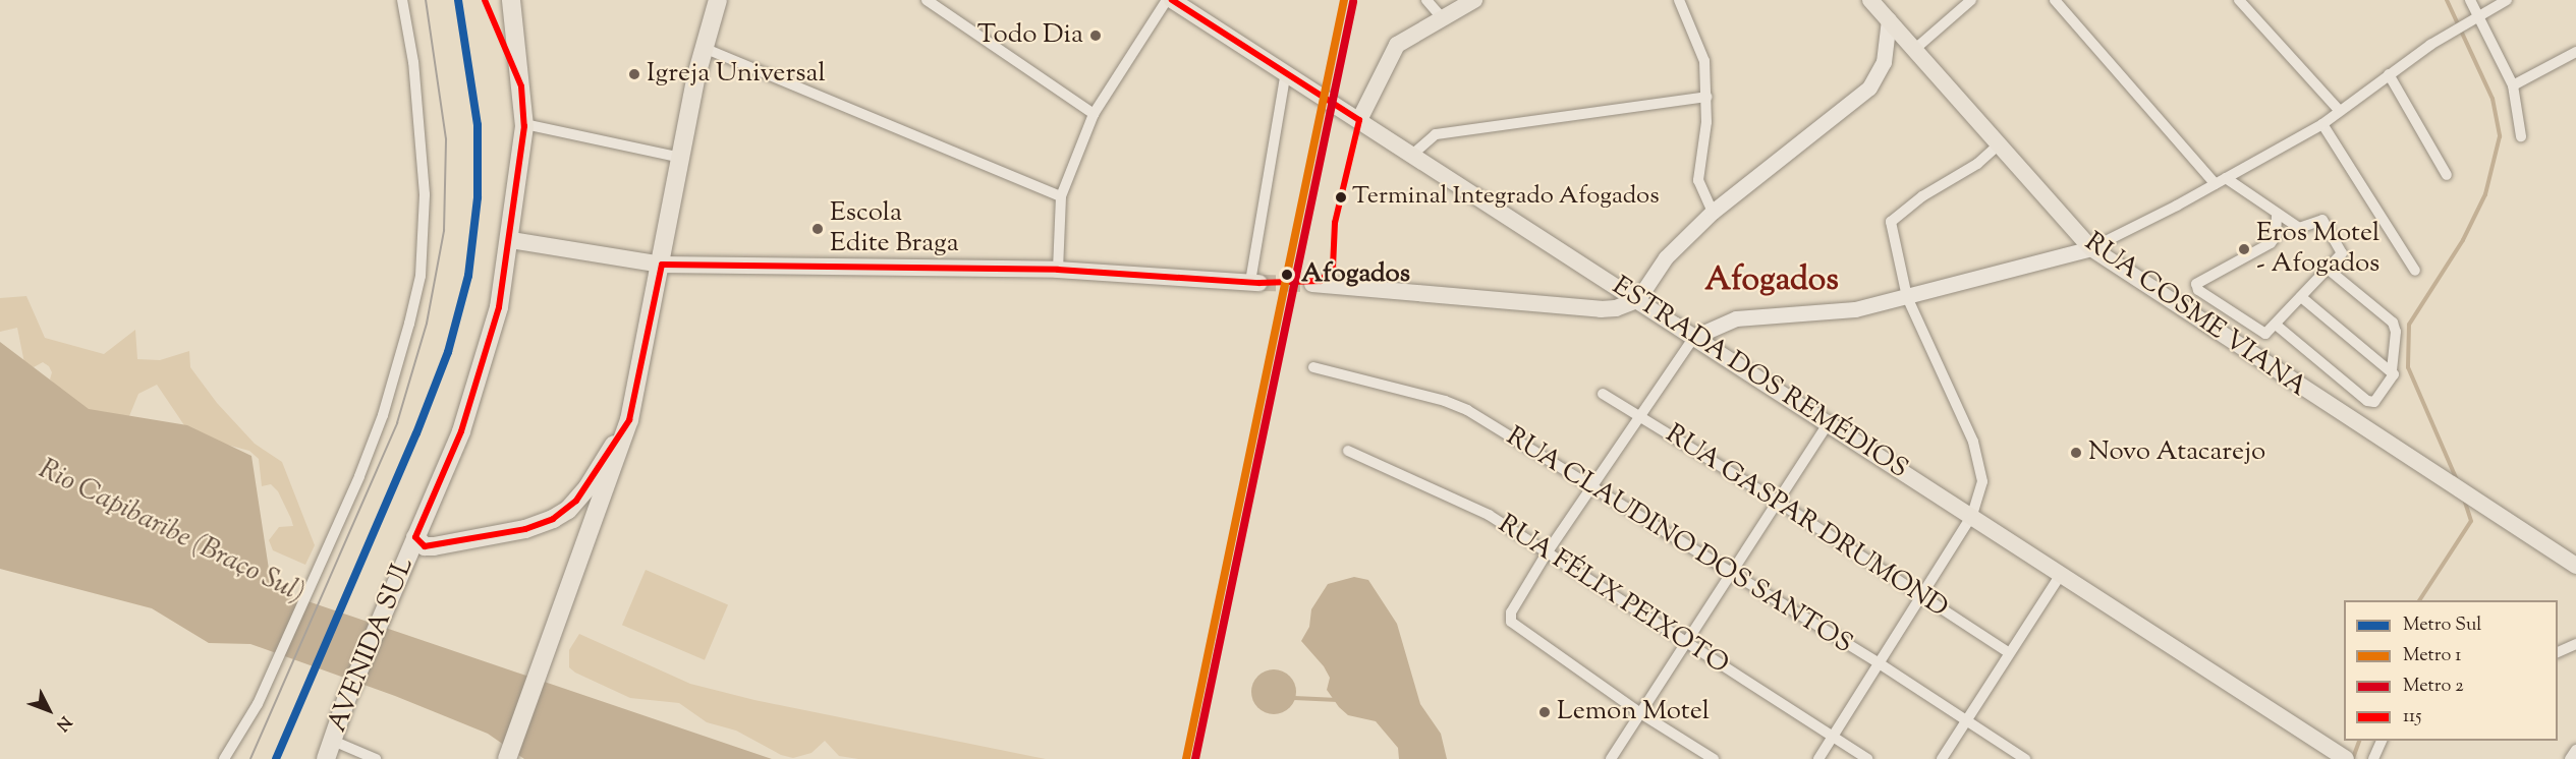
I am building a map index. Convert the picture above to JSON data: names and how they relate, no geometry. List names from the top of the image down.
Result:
{
  "streets": {
    "highway": ["AVENIDA SUL"],
    "main road": ["RUA COSME VIANA", "ESTRADA DOS REMÉDIOS"],
    "street": ["RUA GASPAR DRUMOND", "RUA CLAUDINO DOS SANTOS", "RUA FÉLIX PEIXOTO"]
  },
  "districts": ["Afogados"],
  "water": ["Rio Capibaribe (Braço Sul)"],
  "places": [
    "Todo Dia",
    "Igreja Universal",
    "Terminal Integrado Afogados",
    "Escola Edite Braga",
    "Eros Motel - Afogados",
    "Afogados",
    "Novo Atacarejo",
    "Lemon Motel"
  ],
  "lines": [
    "metro line Sul",
    "metro line 1",
    "transit line 115",
    "metro line 2"
  ],
  "legend": [
    "Metro Sul",
    "Metro 1",
    "Metro 2",
    "115"
  ],
  "north": "bottom right"
}
